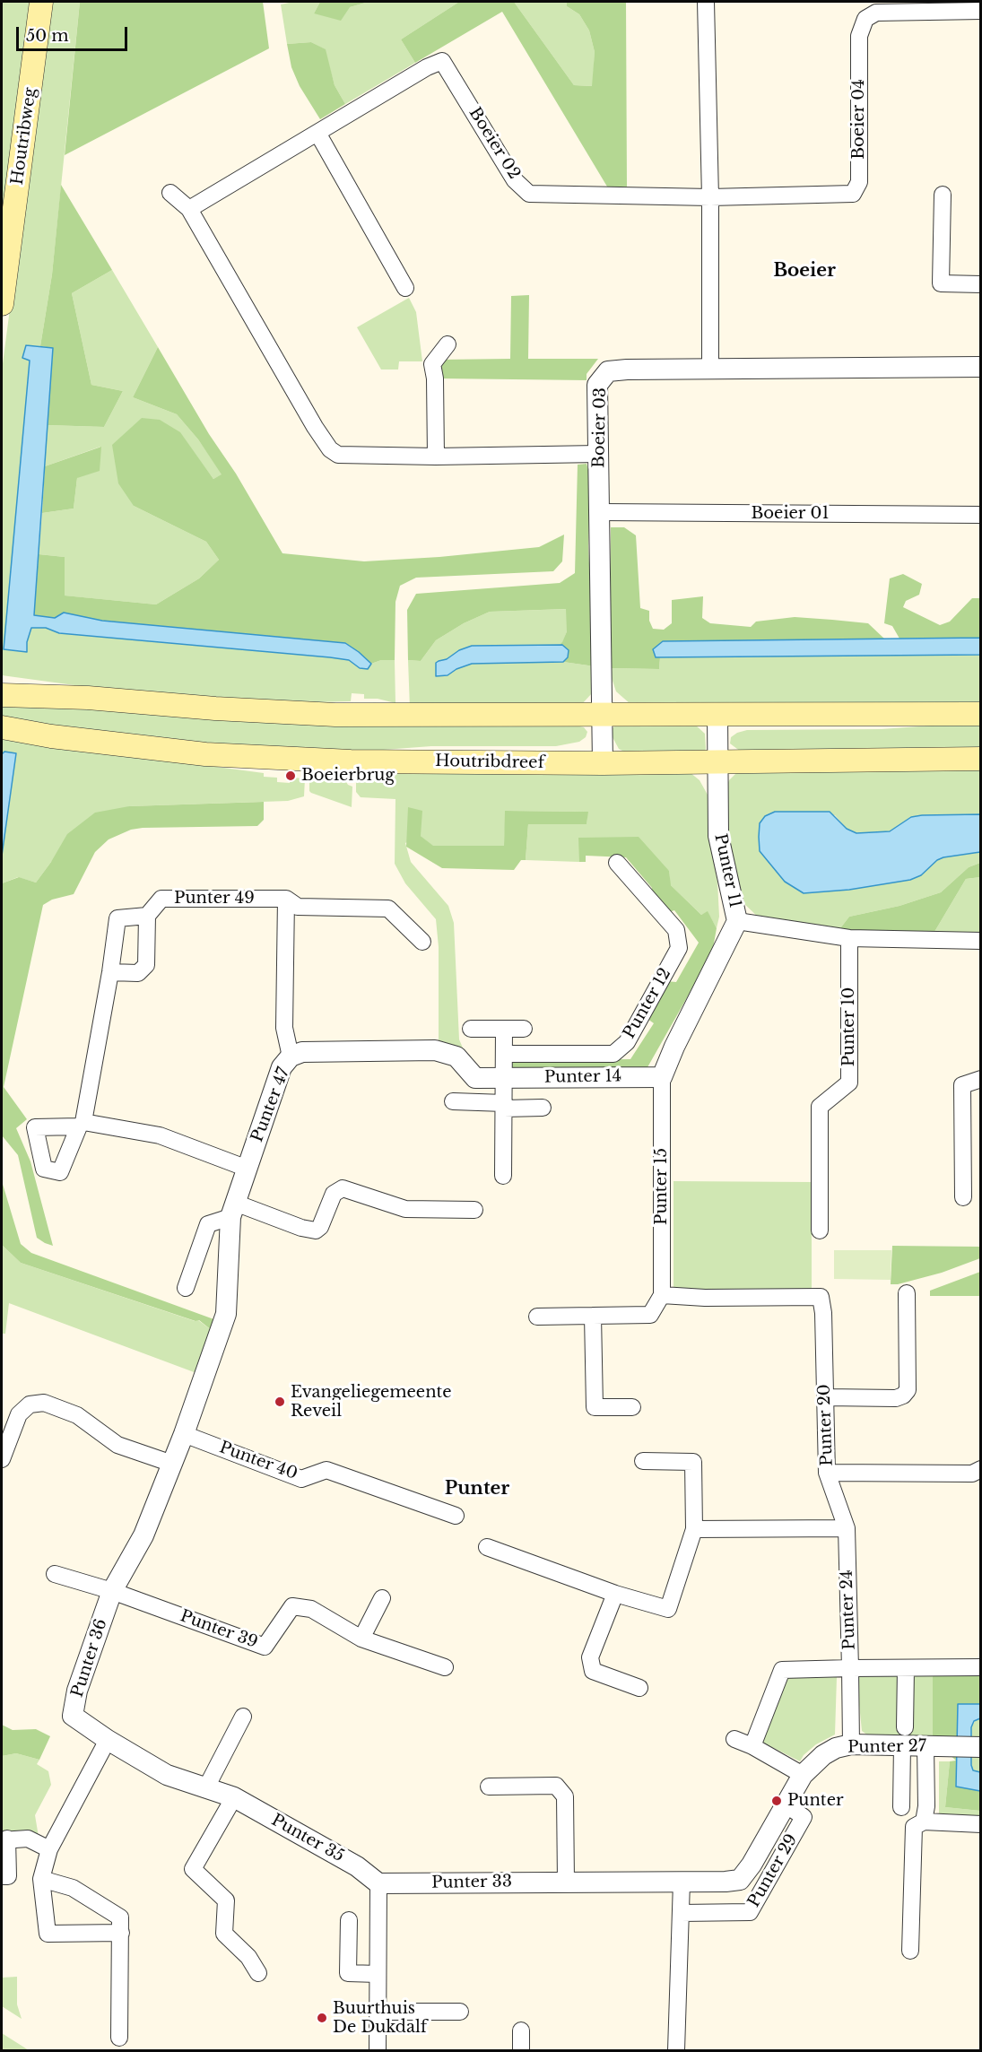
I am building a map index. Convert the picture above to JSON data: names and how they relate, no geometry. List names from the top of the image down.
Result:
{
  "streets": {
    "main road": ["Houtribweg", "Houtribdreef"],
    "street": [
      "Boeier 04",
      "Boeier 02",
      "Boeier 03",
      "Boeier 01",
      "Punter 11",
      "Punter 49",
      "Punter 12",
      "Punter 10",
      "Punter 14",
      "Punter 47",
      "Punter 15",
      "Punter 20",
      "Punter 40",
      "Punter 24",
      "Punter 39",
      "Punter 36",
      "Punter 27",
      "Punter 35",
      "Punter 29",
      "Punter 33"
    ]
  },
  "crossings": [
    ["Boeier 04", "Boeier 02"],
    ["Boeier 03", "Boeier 01"],
    ["Boeier 03", "Houtribdreef"],
    ["Houtribdreef", "Punter 11"],
    ["Punter 11", "Punter 14"],
    ["Punter 11", "Punter 15"],
    ["Punter 14", "Punter 47"],
    ["Punter 14", "Punter 15"],
    ["Punter 47", "Punter 40"],
    ["Punter 15", "Punter 20"],
    ["Punter 20", "Punter 24"],
    ["Punter 39", "Punter 36"],
    ["Punter 36", "Punter 35"],
    ["Punter 27", "Punter 29"],
    ["Punter 27", "Punter 33"],
    ["Punter 35", "Punter 33"]
  ],
  "districts": ["Boeier", "Punter"],
  "places": [
    "Boeierbrug",
    "Evangeliegemeente Reveil",
    "Punter",
    "Buurthuis De Dukdalf"
  ],
  "scale_bar": "50 m"
}
